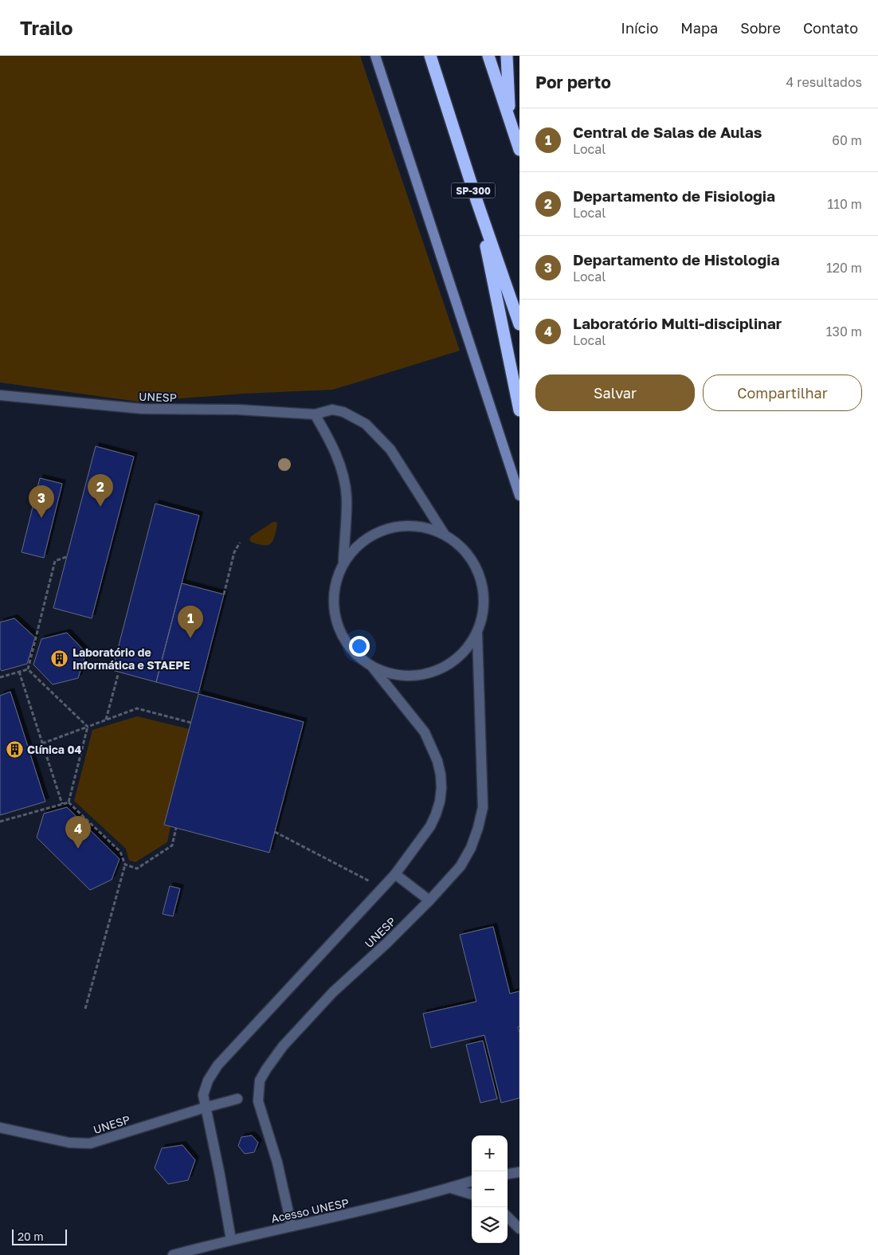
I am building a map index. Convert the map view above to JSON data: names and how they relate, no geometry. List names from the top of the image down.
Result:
{
  "streets": {
    "highway": ["SP-300"],
    "street": ["UNESP", "Acesso UNESP"]
  },
  "crossings": [
    ["UNESP", "Acesso UNESP"]
  ],
  "places": {
    "building": ["Laboratório de Informática e STAEPE", "Clínica 04"]
  },
  "scale_bar": "20 m",
  "page": {
    "header": "Trailo",
    "nav": [
      "Início",
      "Mapa",
      "Sobre",
      "Contato"
    ],
    "heading": ["Por perto", "4 resultados"],
    "list": [
      {
        "mark": "1",
        "name": "Central de Salas de Aulas",
        "note": "Local",
        "value": "60 m"
      },
      {
        "mark": "2",
        "name": "Departamento de Fisiologia",
        "note": "Local",
        "value": "110 m"
      },
      {
        "mark": "3",
        "name": "Departamento de Histologia",
        "note": "Local",
        "value": "120 m"
      },
      {
        "mark": "4",
        "name": "Laboratório Multi-disciplinar",
        "note": "Local",
        "value": "130 m"
      }
    ],
    "buttons": ["Salvar", "Compartilhar"],
    "pins": [
      "2",
      "3",
      "1",
      "4"
    ],
    "map_buttons": ["+", "−"],
    "scale": "20 m"
  }
}
